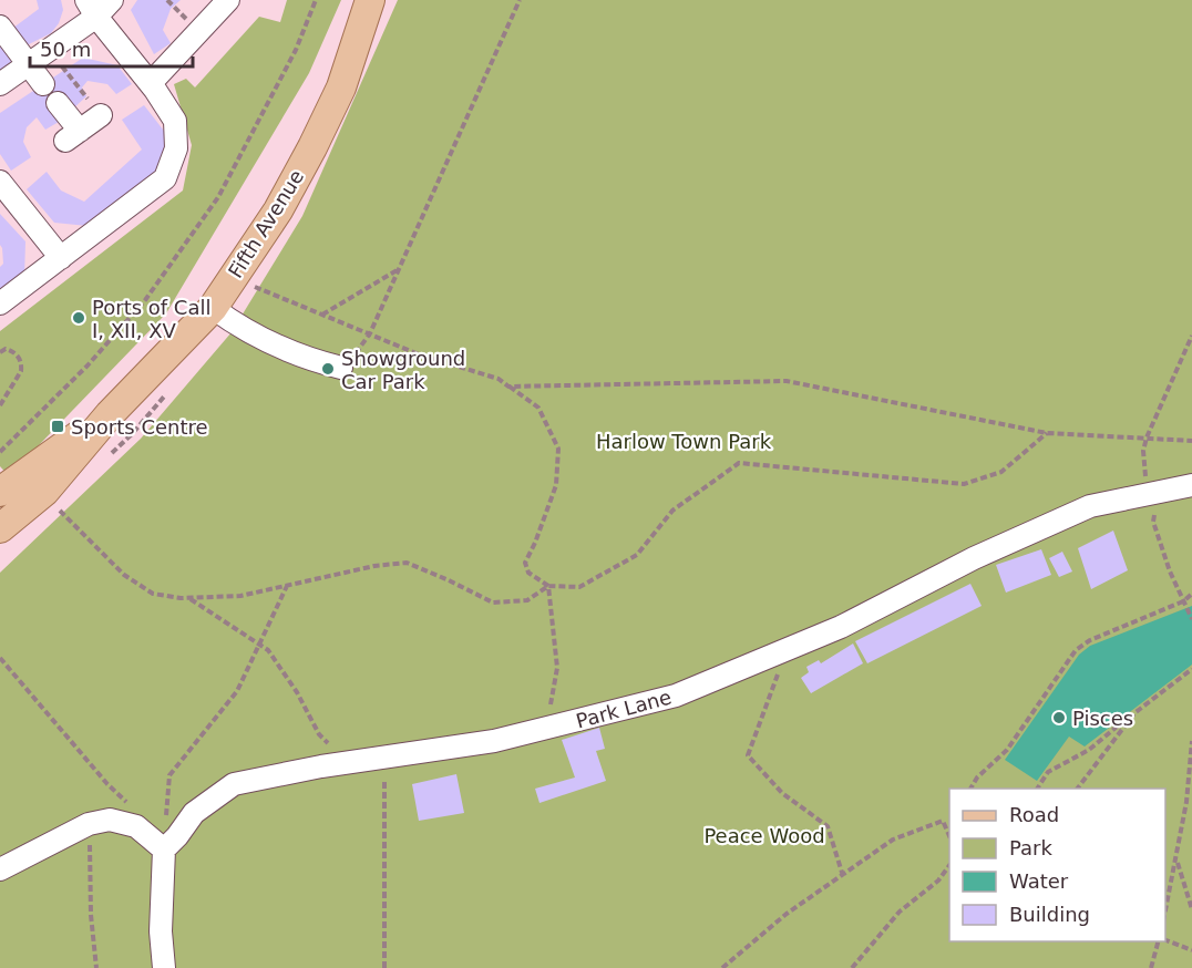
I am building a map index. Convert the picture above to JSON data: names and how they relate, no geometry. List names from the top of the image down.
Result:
{
  "streets": {
    "main road": ["Fifth Avenue"],
    "street": ["Park Lane"]
  },
  "parks": ["Harlow Town Park", "Peace Wood"],
  "places": {
    "other": ["Ports of Call I, XII, XV", "Showground Car Park", "Pisces"],
    "transit": ["Sports Centre"]
  },
  "legend": [
    "Road",
    "Park",
    "Water",
    "Building"
  ],
  "scale_bar": "50 m"
}
